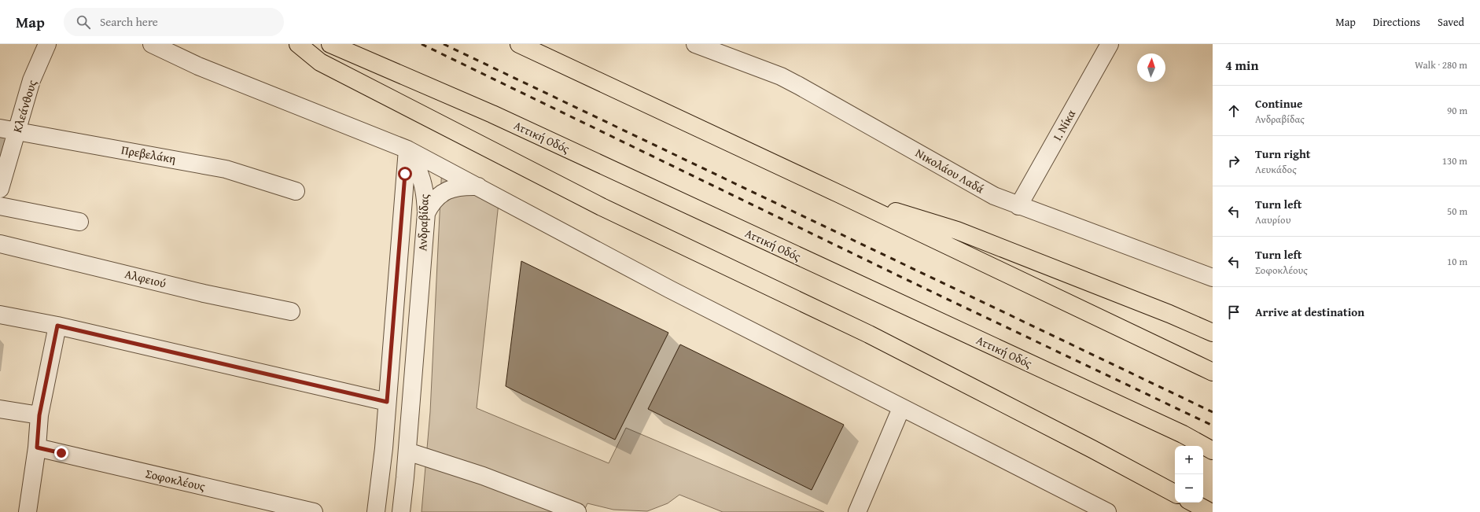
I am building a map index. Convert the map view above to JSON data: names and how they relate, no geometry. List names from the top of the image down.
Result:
{
  "streets": {
    "highway": ["Αττική Οδός"],
    "street": [
      "Κλεάνθους",
      "Ι. Νίκα",
      "Πρεβελάκη",
      "Νικολάου Λαδά",
      "Ανδραβίδας",
      "Αλφειού",
      "Σοφοκλέους"
    ]
  },
  "crossings": [
    ["Κλεάνθους", "Πρεβελάκη"],
    ["Ι. Νίκα", "Νικολάου Λαδά"]
  ],
  "north": "top",
  "page": {
    "header": "Map",
    "search": "Search here",
    "nav": ["Map", "Directions", "Saved"],
    "heading": ["4 min", "Walk · 280 m"],
    "list": [
      ["Continue", "Ανδραβίδας", "90 m"],
      ["Turn right", "Λευκάδος", "130 m"],
      ["Turn left", "Λαυρίου", "50 m"],
      ["Turn left", "Σοφοκλέους", "10 m"],
      "Arrive at destination"
    ],
    "map_buttons": ["+", "−"]
  }
}
